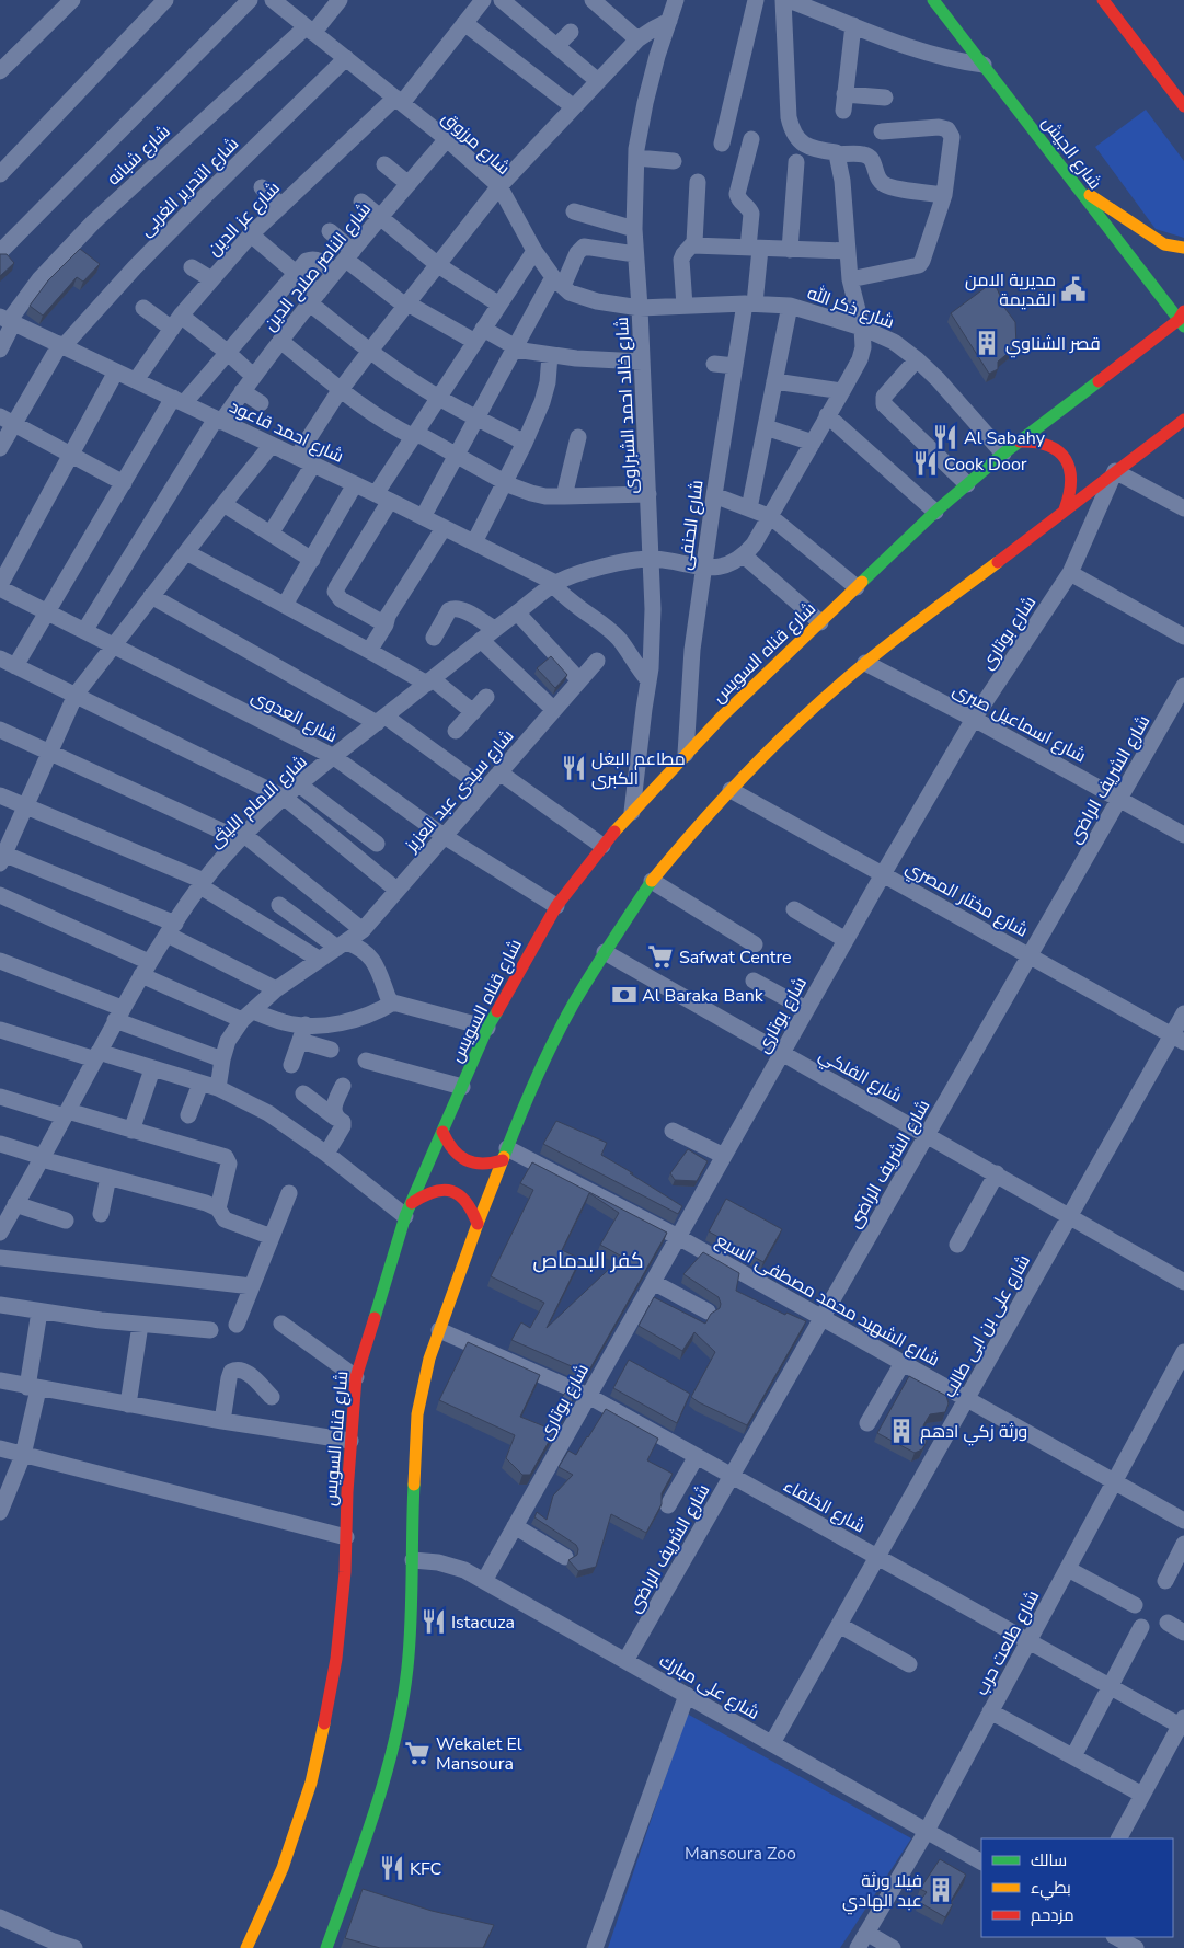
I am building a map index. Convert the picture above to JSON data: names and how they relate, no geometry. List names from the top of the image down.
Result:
{
  "streets": {
    "main road": ["شارع الجيش", "شارع قناه السويس"],
    "street": [
      "شارع مرزوق",
      "شارع شبانه",
      "شارع التحرير الغربى",
      "شارع عز الدين",
      "شارع الناصر صلاح الدين",
      "شارع ذكر الله",
      "شارع خالد احمد الشبراوى",
      "شارع احمد قاعود",
      "شارع الحنفى",
      "شارع بوتارى",
      "شارع العدوى",
      "شارع اسماعيل صبرى",
      "شارع الشريف الراضى",
      "شارع سيدى عبد العزيز",
      "شارع الامام الليثى",
      "شارع مختار المصري",
      "شارع الفلكي",
      "شارع الشهيد محمد مصطفى السبع",
      "شارع على بن ابى طالب",
      "شارع الخلفاء",
      "شارع طلعت حرب",
      "شارع على مبارك"
    ]
  },
  "crossings": [
    ["شارع مرزوق", "شارع شبانه"],
    ["شارع مرزوق", "شارع التحرير الغربى"],
    ["شارع مرزوق", "شارع عز الدين"],
    ["شارع مرزوق", "شارع الناصر صلاح الدين"],
    ["شارع مرزوق", "شارع ذكر الله"],
    ["شارع مرزوق", "شارع خالد احمد الشبراوى"],
    ["شارع الجيش", "شارع قناه السويس"],
    ["شارع شبانه", "شارع احمد قاعود"],
    ["شارع التحرير الغربى", "شارع احمد قاعود"],
    ["شارع عز الدين", "شارع احمد قاعود"],
    ["شارع الناصر صلاح الدين", "شارع احمد قاعود"],
    ["شارع الناصر صلاح الدين", "شارع العدوى"],
    ["شارع ذكر الله", "شارع خالد احمد الشبراوى"],
    ["شارع ذكر الله", "شارع الحنفى"],
    ["شارع ذكر الله", "شارع قناه السويس"],
    ["شارع خالد احمد الشبراوى", "شارع احمد قاعود"],
    ["شارع خالد احمد الشبراوى", "شارع قناه السويس"],
    ["شارع خالد احمد الشبراوى", "شارع الامام الليثى"],
    ["شارع احمد قاعود", "شارع الامام الليثى"],
    ["شارع الحنفى", "شارع قناه السويس"],
    ["شارع الحنفى", "شارع الامام الليثى"],
    ["شارع بوتارى", "شارع اسماعيل صبرى"],
    ["شارع بوتارى", "شارع مختار المصري"],
    ["شارع بوتارى", "شارع الفلكي"],
    ["شارع بوتارى", "شارع الشهيد محمد مصطفى السبع"],
    ["شارع بوتارى", "شارع الخلفاء"],
    ["شارع بوتارى", "شارع على مبارك"],
    ["شارع قناه السويس", "شارع العدوى"],
    ["شارع العدوى", "شارع سيدى عبد العزيز"],
    ["شارع العدوى", "شارع الامام الليثى"],
    ["شارع اسماعيل صبرى", "شارع الشريف الراضى"],
    ["شارع الشريف الراضى", "شارع مختار المصري"],
    ["شارع الشريف الراضى", "شارع الفلكي"],
    ["شارع الشريف الراضى", "شارع الشهيد محمد مصطفى السبع"],
    ["شارع الشريف الراضى", "شارع الخلفاء"],
    ["شارع الشريف الراضى", "شارع على مبارك"],
    ["شارع مختار المصري", "شارع على بن ابى طالب"],
    ["شارع الفلكي", "شارع على بن ابى طالب"],
    ["شارع الشهيد محمد مصطفى السبع", "شارع على بن ابى طالب"],
    ["شارع الشهيد محمد مصطفى السبع", "شارع طلعت حرب"],
    ["شارع على بن ابى طالب", "شارع الخلفاء"],
    ["شارع على بن ابى طالب", "شارع على مبارك"],
    ["شارع الخلفاء", "شارع طلعت حرب"],
    ["شارع طلعت حرب", "شارع على مبارك"]
  ],
  "districts": ["كفر البدماص"],
  "parks": ["Mansoura Zoo"],
  "places": {
    "public building": ["مديرية الامن القديمة"],
    "building": ["قصر الشناوي", "ورثة زكي ادهم", "فيلا ورثة عبد الهادي"],
    "restaurant": [
      "Al Sabahy",
      "Cook Door",
      "مطاعم البغل الكبرى",
      "Istacuza",
      "KFC"
    ],
    "supermarket": ["Safwat Centre", "Wekalet El Mansoura"],
    "bank": ["Al Baraka Bank"]
  },
  "legend": ["سالك", "بطيء", "مزدحم"]
}
